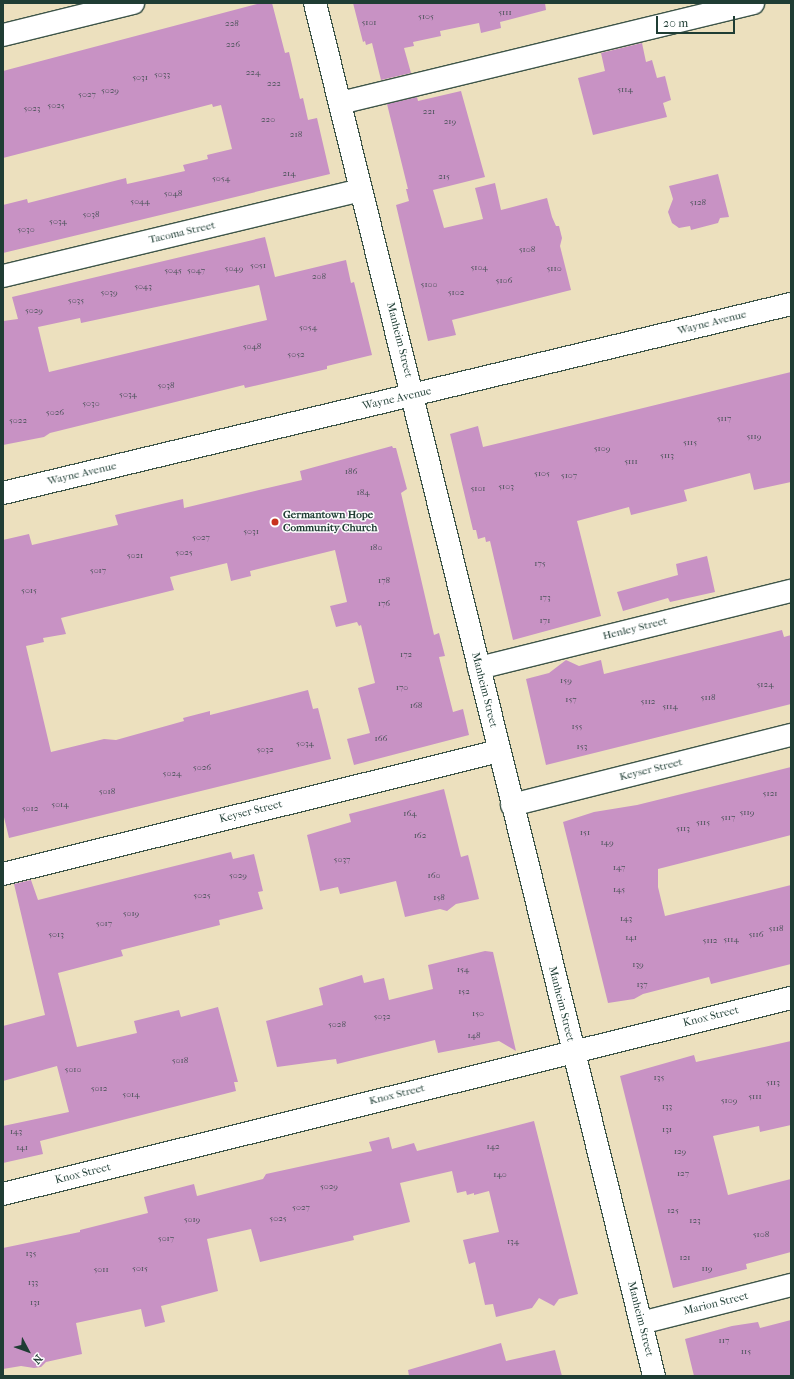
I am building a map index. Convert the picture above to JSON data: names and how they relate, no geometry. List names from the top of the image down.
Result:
{
  "streets": {
    "street": [
      "Tacoma Street",
      "Wayne Avenue",
      "Manheim Street",
      "Henley Street",
      "Keyser Street",
      "Knox Street",
      "Marion Street"
    ]
  },
  "crossings": [
    ["Tacoma Street", "Manheim Street"],
    ["Wayne Avenue", "Manheim Street"],
    ["Manheim Street", "Henley Street"],
    ["Manheim Street", "Keyser Street"],
    ["Manheim Street", "Knox Street"],
    ["Manheim Street", "Marion Street"]
  ],
  "places": ["Germantown Hope Community Church"],
  "house_numbers": [
    "5111",
    "5105",
    "5101",
    "228",
    "226",
    "224",
    "5033",
    "5031",
    "222",
    "5114",
    "5029",
    "5027",
    "5025",
    "5023",
    "221",
    "220",
    "219",
    "218",
    "214",
    "215",
    "5054",
    "5048",
    "5044",
    "5128",
    "5038",
    "5034",
    "5030",
    "5108",
    "5051",
    "5104",
    "5049",
    "5110",
    "5045",
    "5047",
    "208",
    "5106",
    "5100",
    "5043",
    "5039",
    "5102",
    "5035",
    "5029",
    "5054",
    "5048",
    "5052",
    "5038",
    "5034",
    "5030",
    "5026",
    "5117",
    "5022",
    "5119",
    "5115",
    "5109",
    "5113",
    "5111",
    "186",
    "5105",
    "5107",
    "5103",
    "5101",
    "184",
    "5031",
    "5027",
    "180",
    "5025",
    "5021",
    "175",
    "5017",
    "178",
    "5015",
    "173",
    "176",
    "171",
    "172",
    "159",
    "5124",
    "170",
    "5118",
    "157",
    "5112",
    "168",
    "5114",
    "155",
    "166",
    "5034",
    "153",
    "5032",
    "5026",
    "5024",
    "5018",
    "5121",
    "5014",
    "5012",
    "5119",
    "164",
    "5117",
    "5115",
    "5113",
    "151",
    "162",
    "149",
    "5037",
    "147",
    "5029",
    "160",
    "145",
    "5025",
    "158",
    "5019",
    "143",
    "5017",
    "5118",
    "5013",
    "5116",
    "141",
    "5114",
    "5112",
    "139",
    "154",
    "137",
    "152",
    "150",
    "5032",
    "5028",
    "148",
    "5018",
    "5010",
    "135",
    "5113",
    "5012",
    "5014",
    "5111",
    "5109",
    "133",
    "131",
    "143",
    "142",
    "141",
    "129",
    "127",
    "140",
    "5029",
    "5027",
    "125",
    "5025",
    "5019",
    "123",
    "5108",
    "5017",
    "134",
    "135",
    "121",
    "5015",
    "119",
    "5011",
    "133",
    "131",
    "117",
    "115"
  ],
  "scale_bar": "20 m",
  "north": "bottom right"
}
